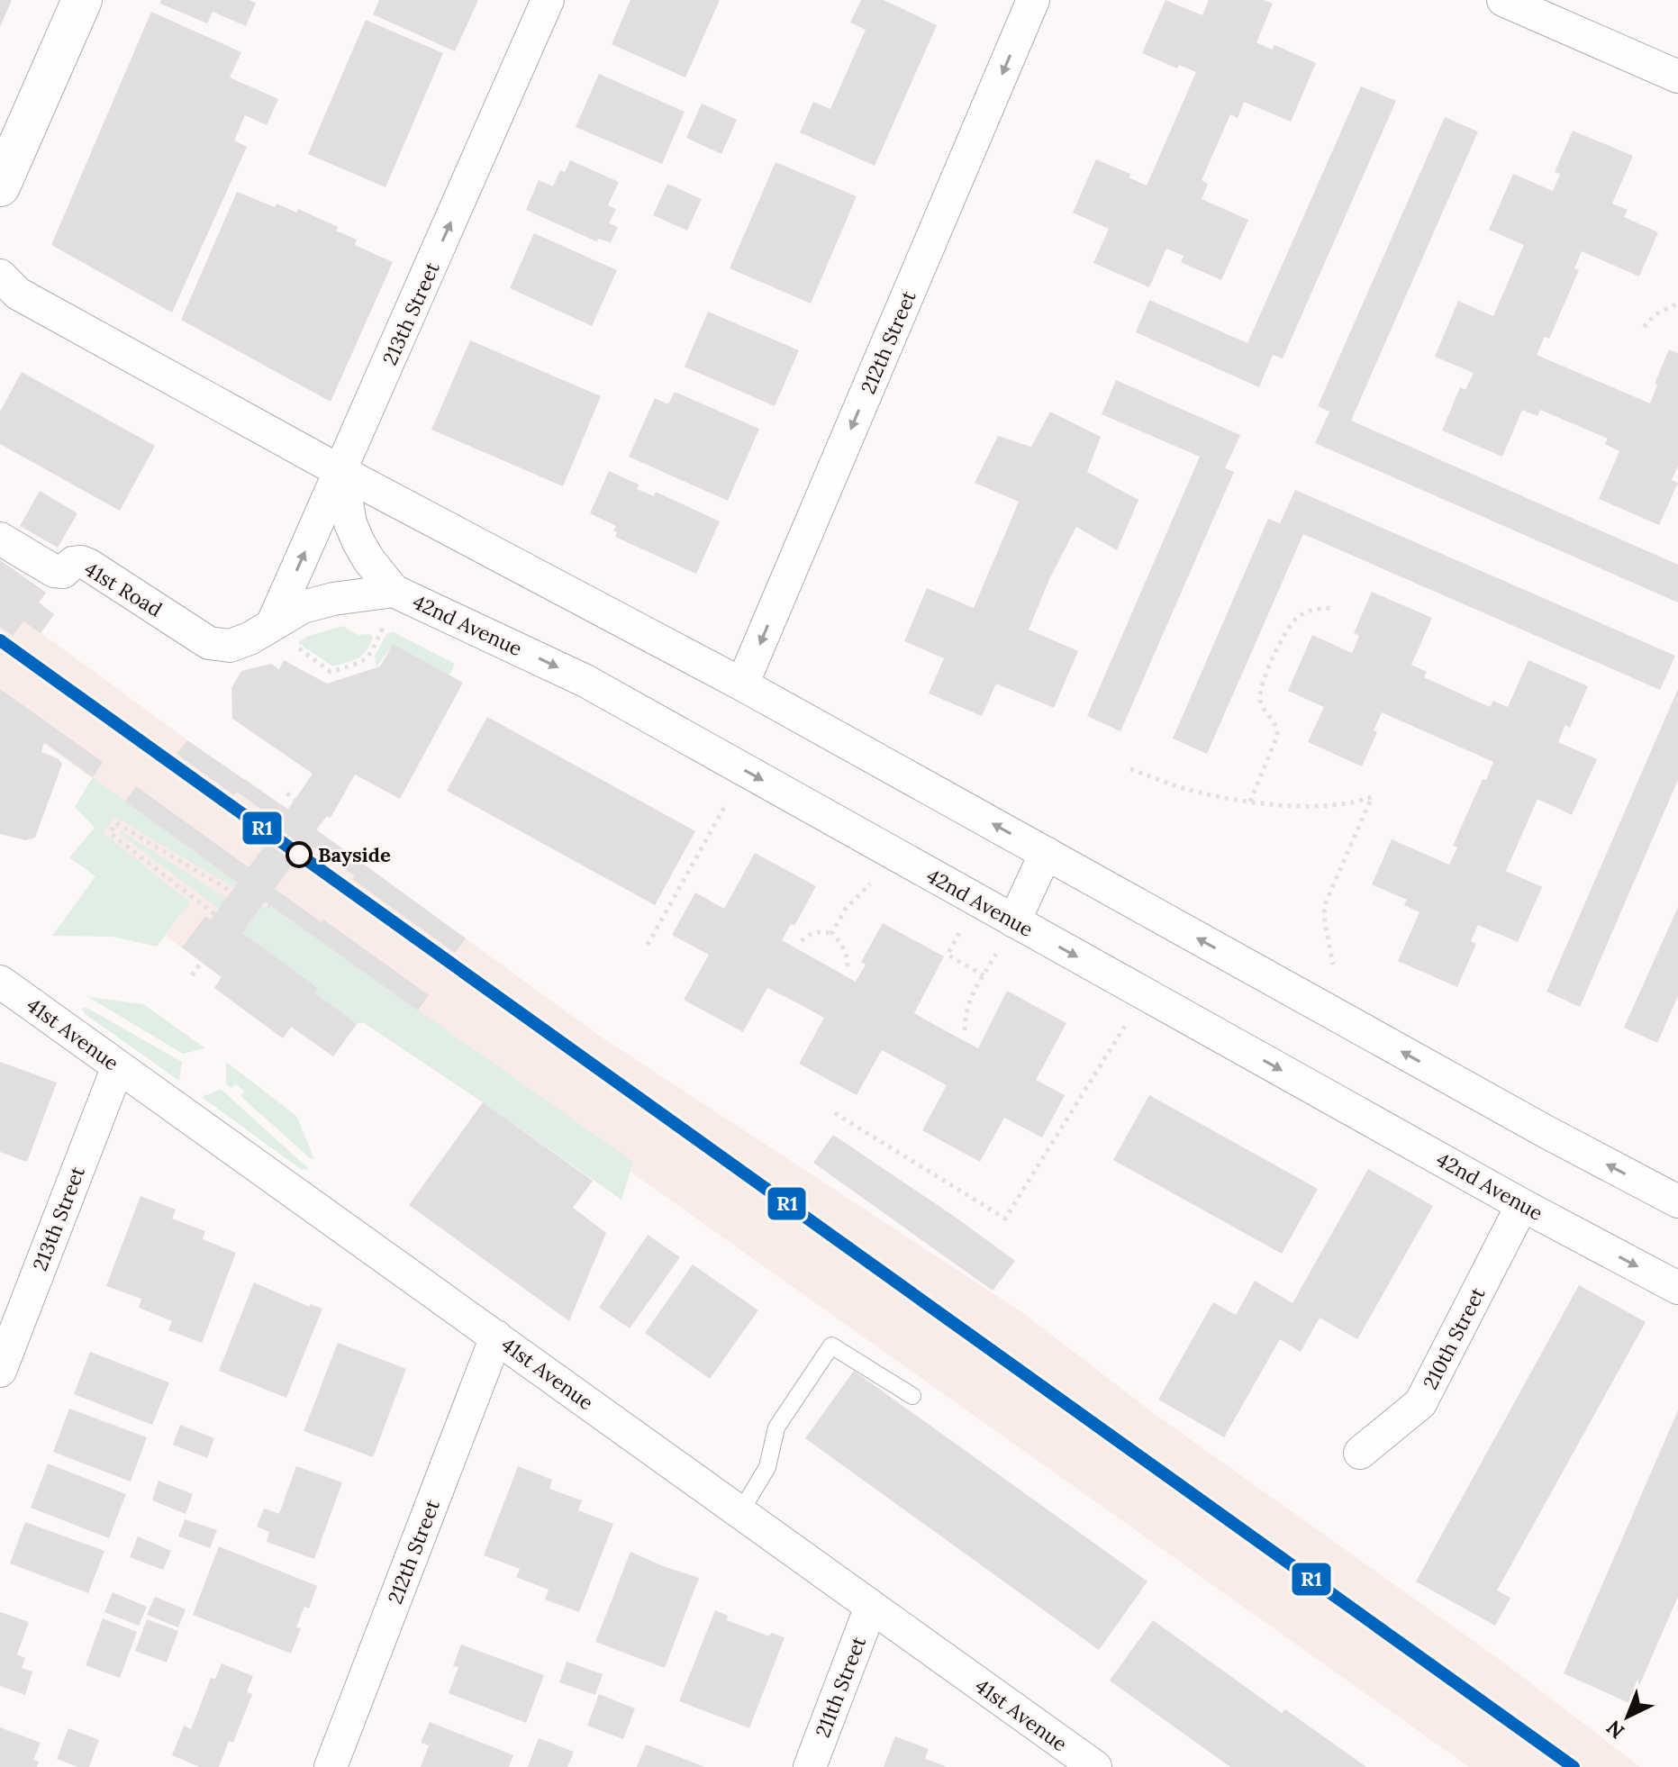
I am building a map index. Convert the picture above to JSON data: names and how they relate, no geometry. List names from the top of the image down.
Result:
{
  "streets": {
    "street": [
      "213th Street",
      "212th Street",
      "41st Road",
      "42nd Avenue",
      "41st Avenue",
      "210th Street",
      "211th Street"
    ]
  },
  "crossings": [
    ["213th Street", "41st Road"],
    ["213th Street", "42nd Avenue"],
    ["213th Street", "41st Avenue"],
    ["212th Street", "41st Avenue"],
    ["42nd Avenue", "210th Street"],
    ["41st Avenue", "211th Street"]
  ],
  "one_way": ["213th Street", "212th Street"],
  "places": ["Bayside"],
  "lines": ["transit line R1"],
  "north": "bottom left"
}
